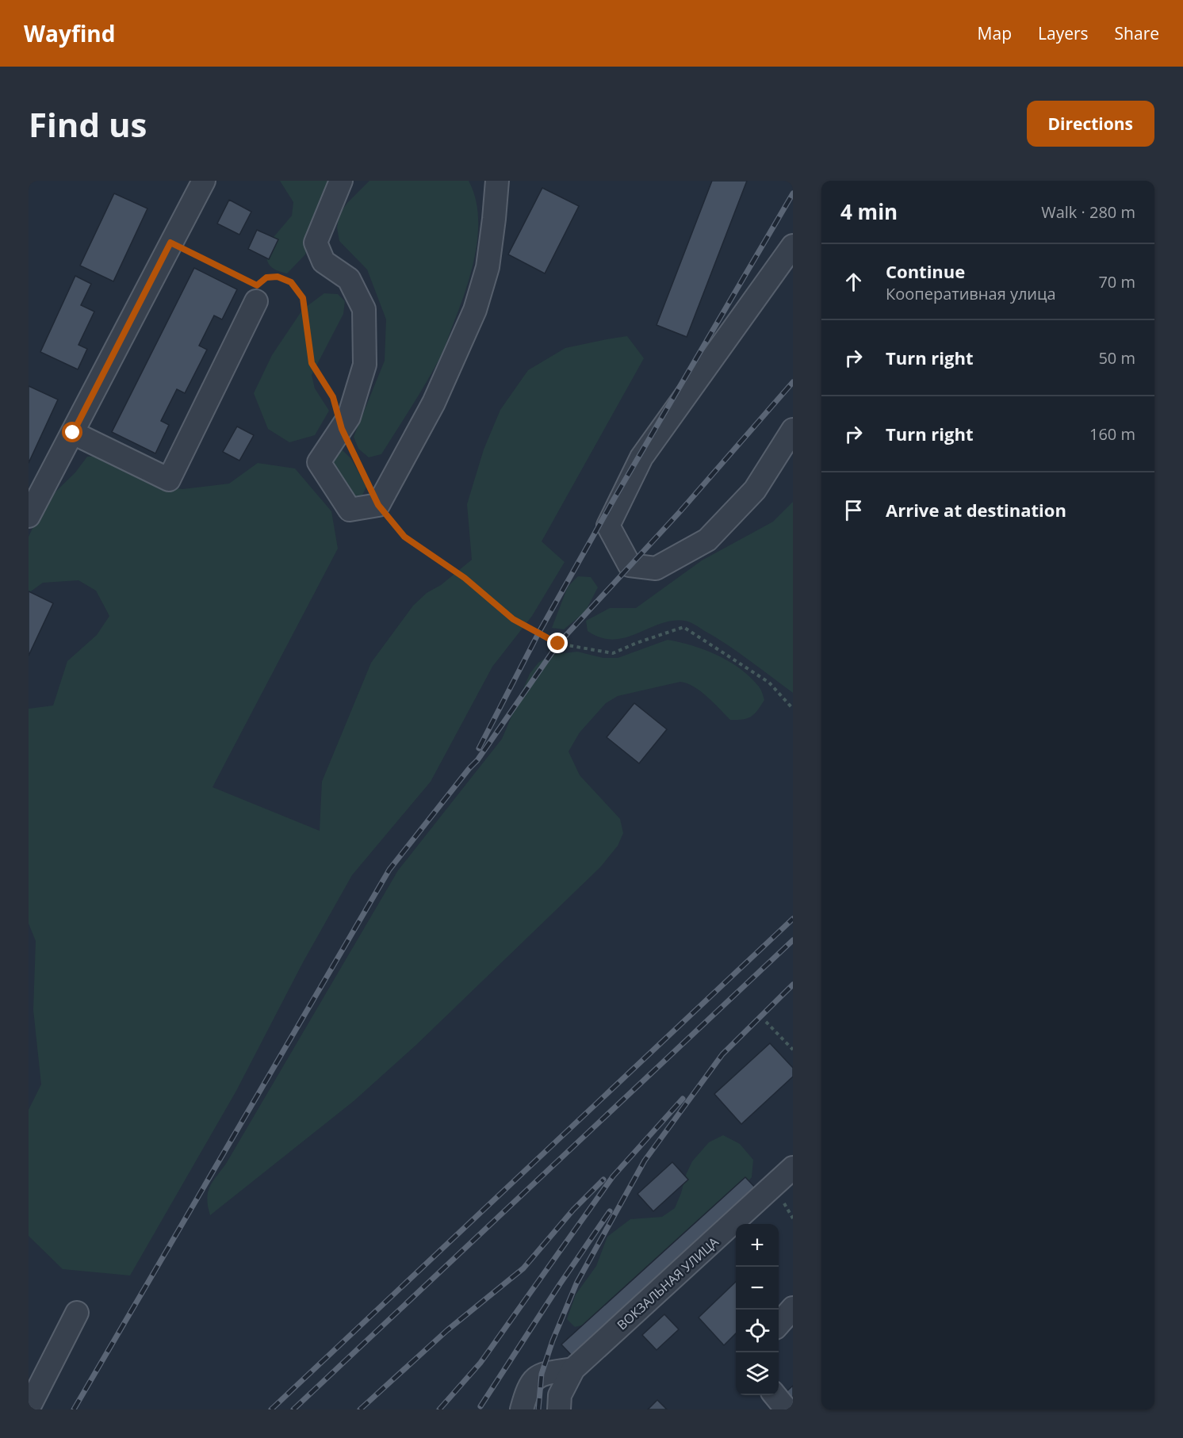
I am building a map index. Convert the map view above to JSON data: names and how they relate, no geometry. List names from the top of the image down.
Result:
{
  "streets": {
    "street": ["ВОКЗАЛЬНАЯ УЛИЦА"]
  },
  "page": {
    "header": "Wayfind",
    "nav": ["Map", "Layers", "Share"],
    "buttons": "Directions",
    "title": "Find us",
    "heading": ["4 min", "Walk · 280 m"],
    "list": [
      ["Continue", "Кооперативная улица", "70 m"],
      ["Turn right", "50 m"],
      ["Turn right", "160 m"],
      "Arrive at destination"
    ],
    "map_buttons": ["+", "−"]
  }
}
